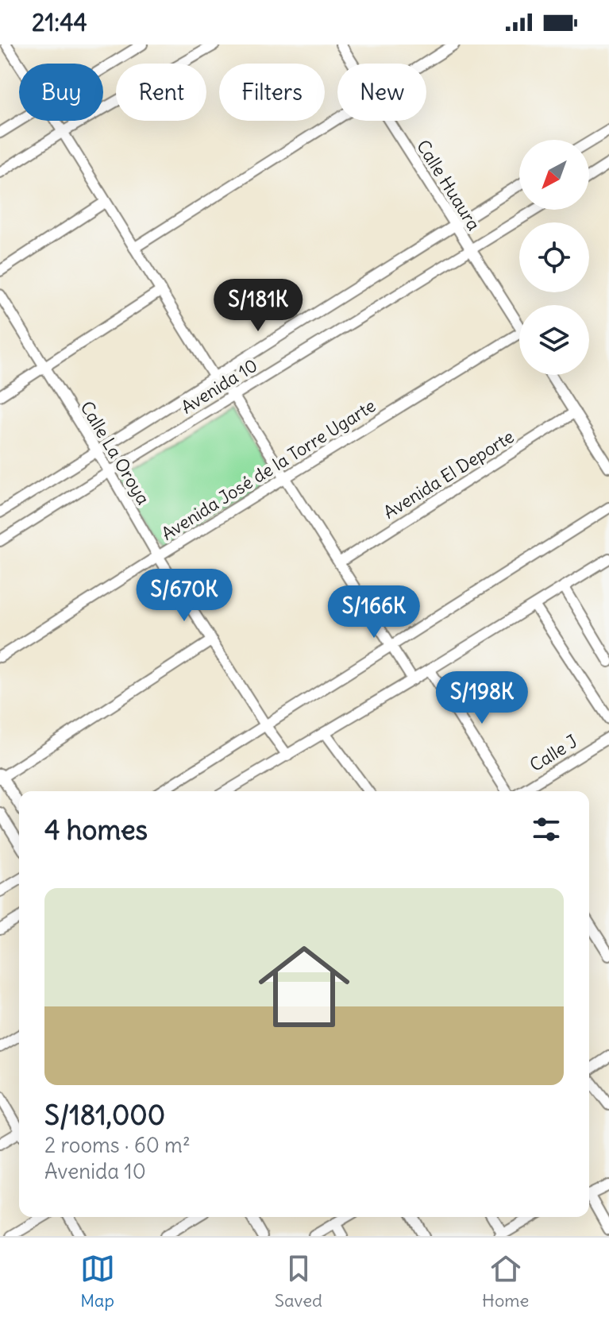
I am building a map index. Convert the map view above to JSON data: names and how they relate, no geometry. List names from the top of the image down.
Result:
{
  "streets": {
    "street": [
      "Calle Huaura",
      "Avenida 10",
      "Calle La Oroya",
      "Avenida José de la Torre Ugarte",
      "Avenida El Deporte",
      "Calle J"
    ]
  },
  "crossings": [
    ["Calle Huaura", "Avenida 10"],
    ["Avenida 10", "Calle La Oroya"],
    ["Calle La Oroya", "Avenida José de la Torre Ugarte"]
  ],
  "north": "bottom left",
  "page": {
    "status": "21:44",
    "chip": [
      "Buy",
      "Rent",
      "Filters",
      "New"
    ],
    "price": [
      "S/181K",
      "S/670K",
      "S/166K",
      "S/198K"
    ],
    "heading": "4 homes",
    "list": [
      {
        "name": "S/181,000",
        "note": "2 rooms · 60 m² · Avenida 10"
      }
    ],
    "tabs": ["Map", "Saved", "Home"]
  }
}
